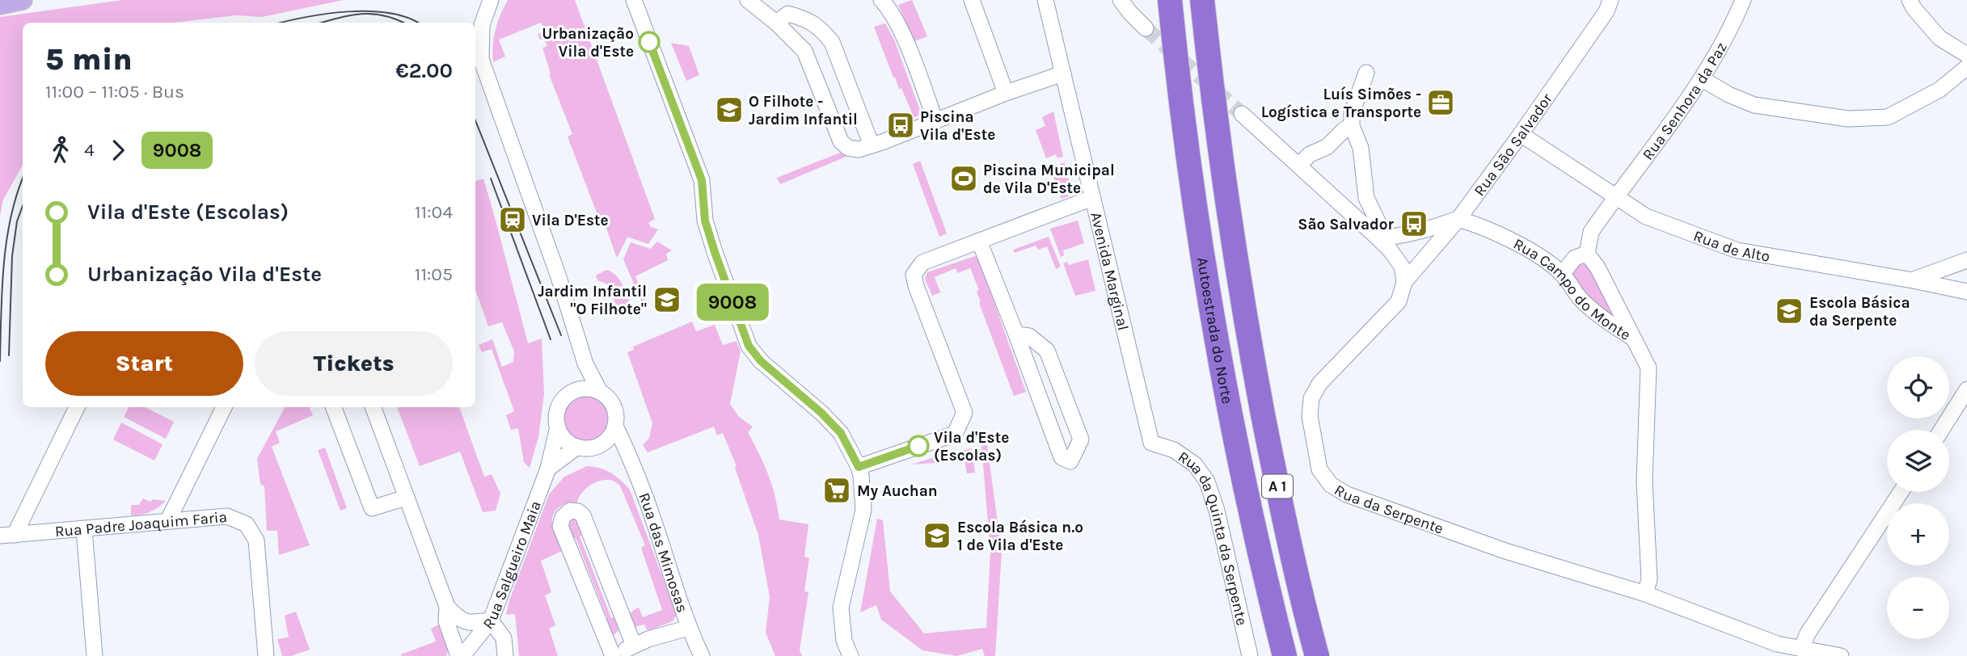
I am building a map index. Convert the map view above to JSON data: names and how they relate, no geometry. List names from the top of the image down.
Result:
{
  "streets": {
    "highway": ["Autoestrada do Norte", "A 1"],
    "street": [
      "Rua Senhora da Paz",
      "Rua São Salvador",
      "Rua de Alto",
      "Avenida Marginal",
      "Rua Campo do Monte",
      "Rua da Serpente",
      "Rua Padre Joaquim Faria",
      "Rua da Quinta da Serpente",
      "Rua das Mimosas",
      "Rua Salgueiro Maia"
    ]
  },
  "crossings": [
    ["Rua Senhora da Paz", "Rua de Alto"],
    ["Rua São Salvador", "Rua de Alto"],
    ["Rua São Salvador", "Rua Campo do Monte"],
    ["Rua São Salvador", "Rua da Serpente"],
    ["Avenida Marginal", "Rua da Quinta da Serpente"],
    ["Rua Campo do Monte", "Rua da Serpente"],
    ["Rua das Mimosas", "Rua Salgueiro Maia"]
  ],
  "places": {
    "other": ["Urbanização Vila d'Este", "Vila d'Este (Escolas)"],
    "office": ["Luís Simões - Logística e Transporte"],
    "school or university": [
      "O Filhote - Jardim Infantil",
      "Jardim Infantil \"O Filhote\"",
      "Escola Básica da Serpente",
      "Escola Básica n.º 1 de Vila d'Este"
    ],
    "bus stop": ["Piscina Vila d'Este", "São Salvador"],
    "sports": ["Piscina Municipal de Vila D'Este"],
    "station": ["Vila D'Este"],
    "supermarket": ["My Auchan"]
  },
  "lines": ["bus line 9008"],
  "page": {
    "on_map": "9008",
    "heading": ["5 min", "11:00 – 11:05 · Bus", "€2.00"],
    "legs": ["4", "9008"],
    "list": [
      {
        "name": "Vila d'Este (Escolas)",
        "value": "11:04"
      },
      {
        "name": "Urbanização Vila d'Este",
        "value": "11:05"
      }
    ],
    "buttons": ["Start", "Tickets"],
    "map_buttons": ["+", "−"]
  }
}
